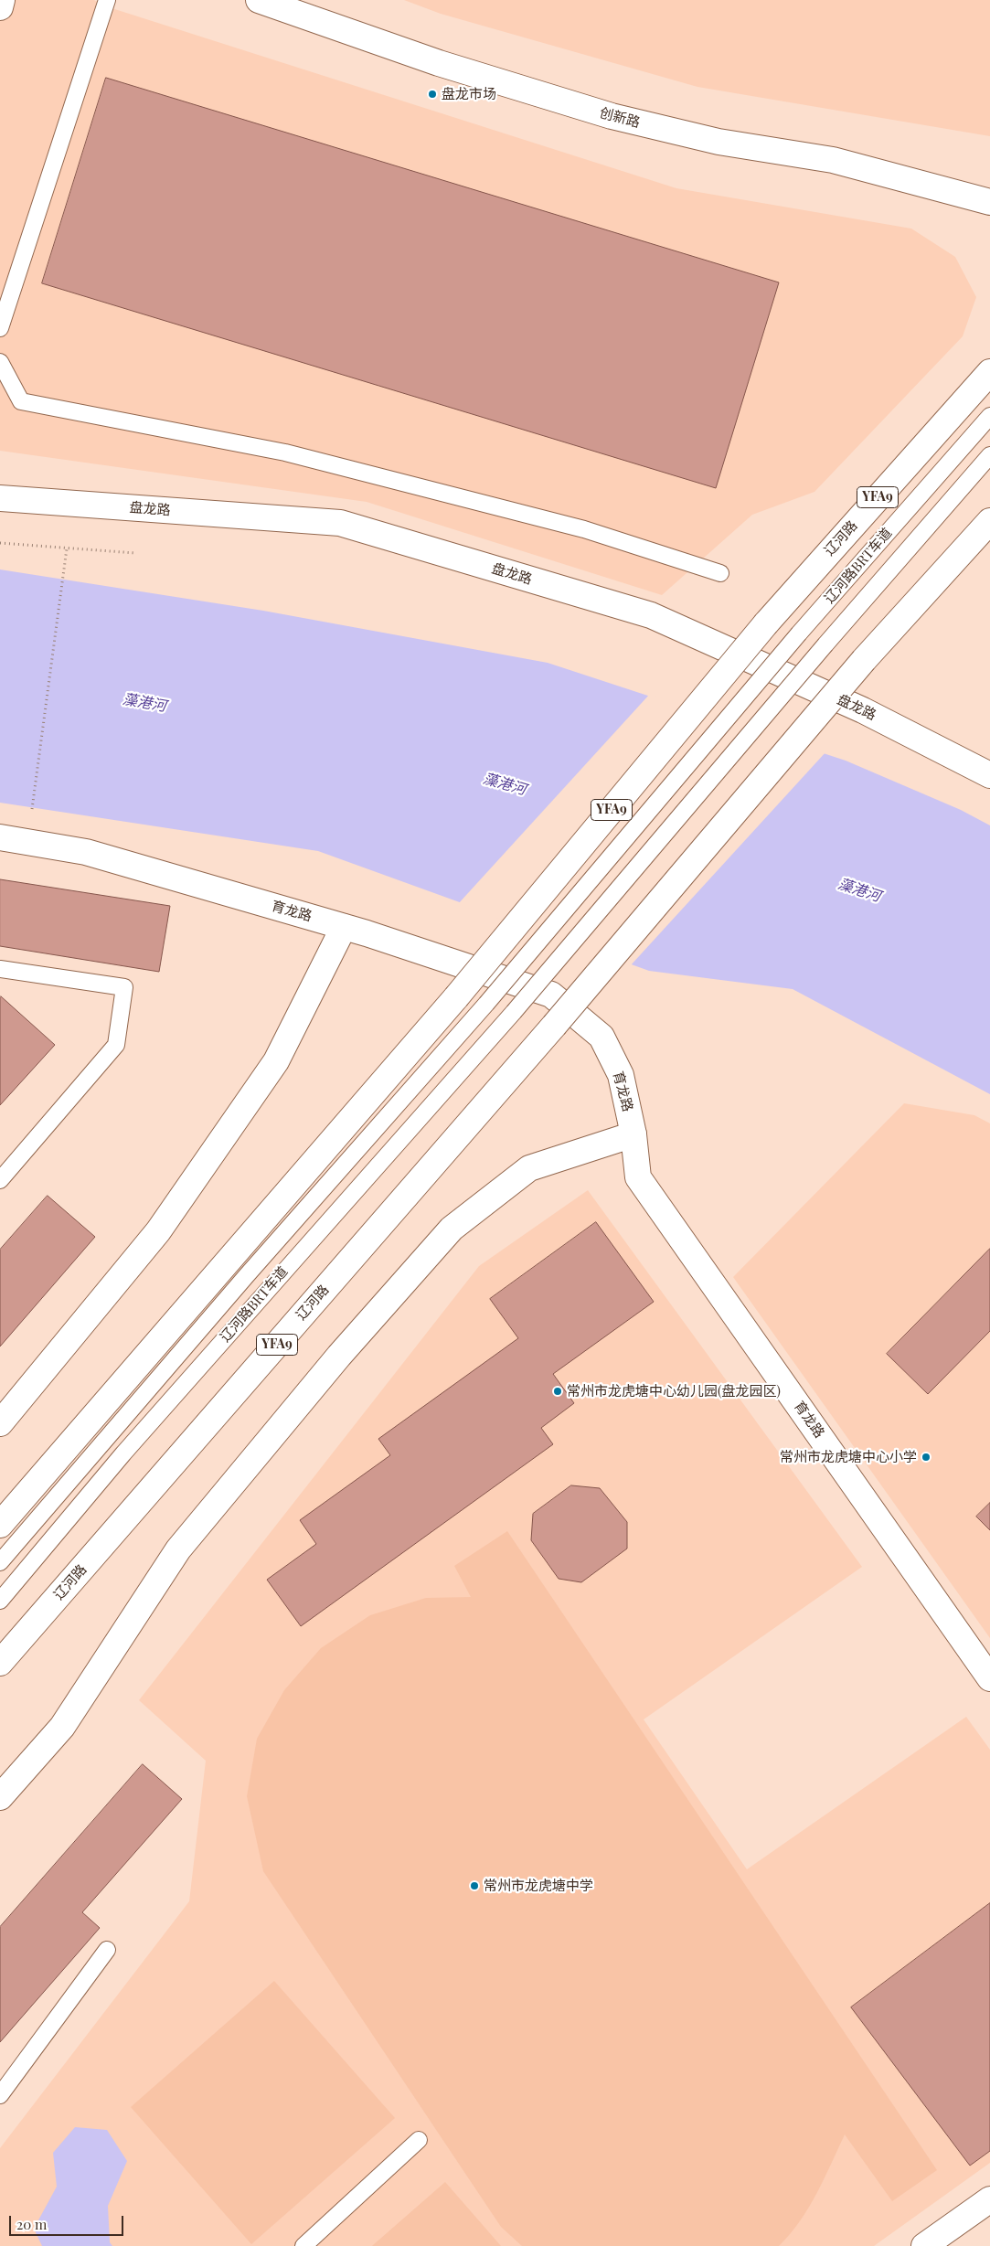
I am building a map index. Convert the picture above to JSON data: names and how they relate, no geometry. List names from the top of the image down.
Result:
{
  "streets": {
    "main road": [
      "创新路",
      "YFA9",
      "盘龙路",
      "辽河路",
      "育龙路"
    ],
    "lane": ["辽河路BRT车道"]
  },
  "water": ["藻港河"],
  "places": [
    "盘龙市场",
    "常州市龙虎塘中心幼儿园(盘龙园区)",
    "常州市龙虎塘中心小学",
    "常州市龙虎塘中学"
  ],
  "scale_bar": "20 m"
}
